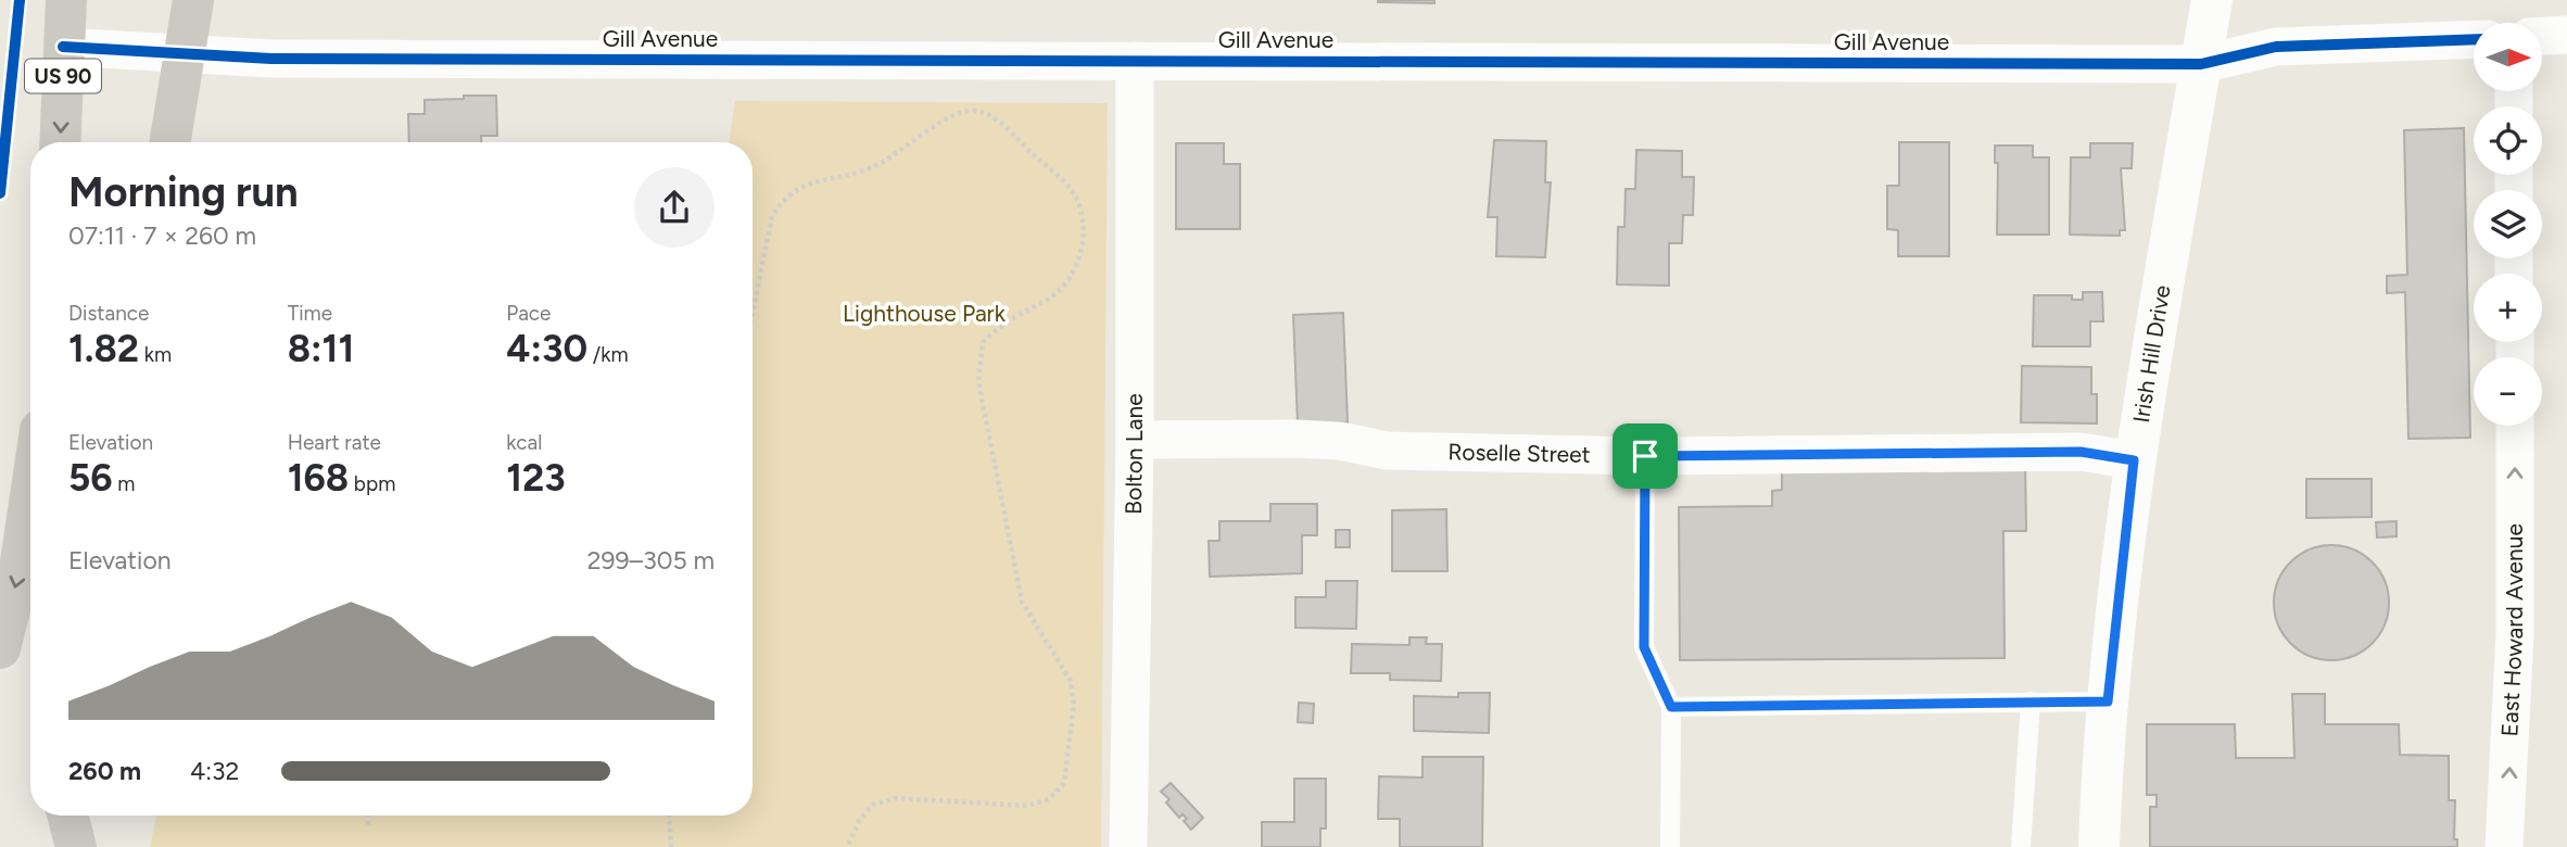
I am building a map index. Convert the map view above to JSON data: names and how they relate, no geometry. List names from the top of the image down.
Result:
{
  "streets": {
    "main road": ["US 90", "Irish Hill Drive"],
    "street": [
      "Gill Avenue",
      "Bolton Lane",
      "Roselle Street",
      "East Howard Avenue"
    ]
  },
  "crossings": [
    ["Gill Avenue", "US 90"],
    ["Gill Avenue", "Irish Hill Drive"],
    ["Gill Avenue", "Bolton Lane"],
    ["Irish Hill Drive", "Roselle Street"],
    ["Bolton Lane", "Roselle Street"]
  ],
  "one_way": ["East Howard Avenue"],
  "parks": ["Lighthouse Park"],
  "north": "right",
  "page": {
    "map_buttons": ["+", "−"],
    "heading": ["Morning run", "07:11 · 7 × 260 m"],
    "stats": [
      ["Distance", "1.82 km"],
      ["Time", "8:11"],
      ["Pace", "4:30 /km"],
      ["Elevation", "56 m"],
      ["Heart rate", "168 bpm"],
      ["kcal", "123"]
    ],
    "chart": ["Elevation", "299–305 m"],
    "list": [
      {
        "name": "260 m",
        "note": "4:32"
      }
    ]
  }
}
